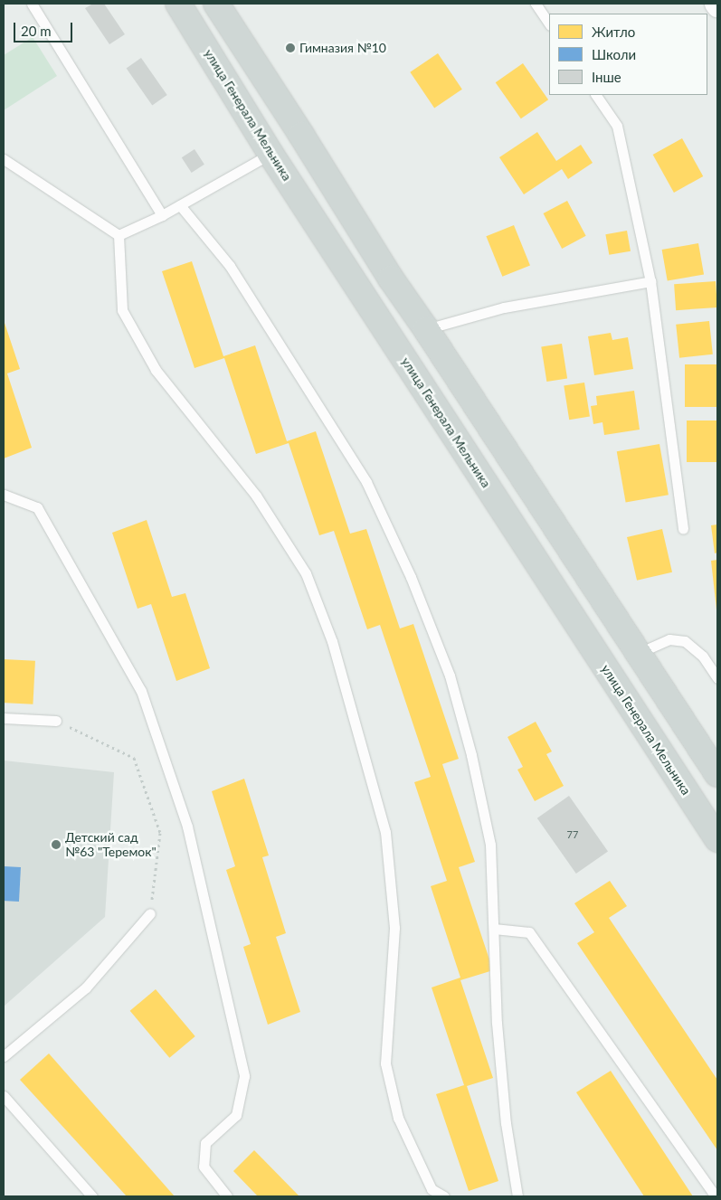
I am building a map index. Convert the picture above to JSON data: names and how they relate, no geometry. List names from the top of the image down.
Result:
{
  "streets": {
    "main road": ["улица Генерала Мельника"]
  },
  "places": ["Гимназия №10", "Детский сад №63 \"Теремок\""],
  "house_numbers": ["77"],
  "legend": ["Житло", "Школи", "Інше"],
  "scale_bar": "20 m"
}
